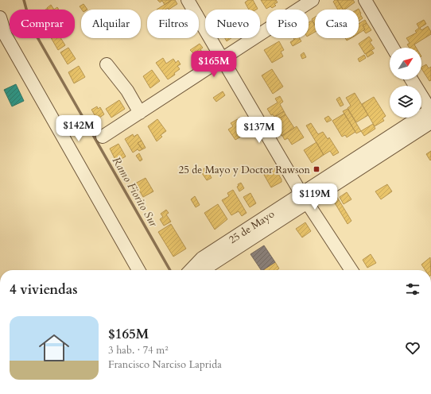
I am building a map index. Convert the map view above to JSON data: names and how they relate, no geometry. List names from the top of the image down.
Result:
{
  "streets": {
    "street": ["25 de Mayo"]
  },
  "water": ["Ramo Fiorito Sur"],
  "places": {
    "transit": ["25 de Mayo y Doctor Rawson"]
  },
  "north": "top right",
  "page": {
    "chip": [
      "Comprar",
      "Alquilar",
      "Filtros",
      "Nuevo",
      "Piso",
      "Casa"
    ],
    "price": [
      "$165M",
      "$142M",
      "$137M",
      "$119M"
    ],
    "heading": "4 viviendas",
    "list": [
      {
        "name": "$165M",
        "note": "3 hab. · 74 m² · Francisco Narciso Laprida"
      }
    ]
  }
}
